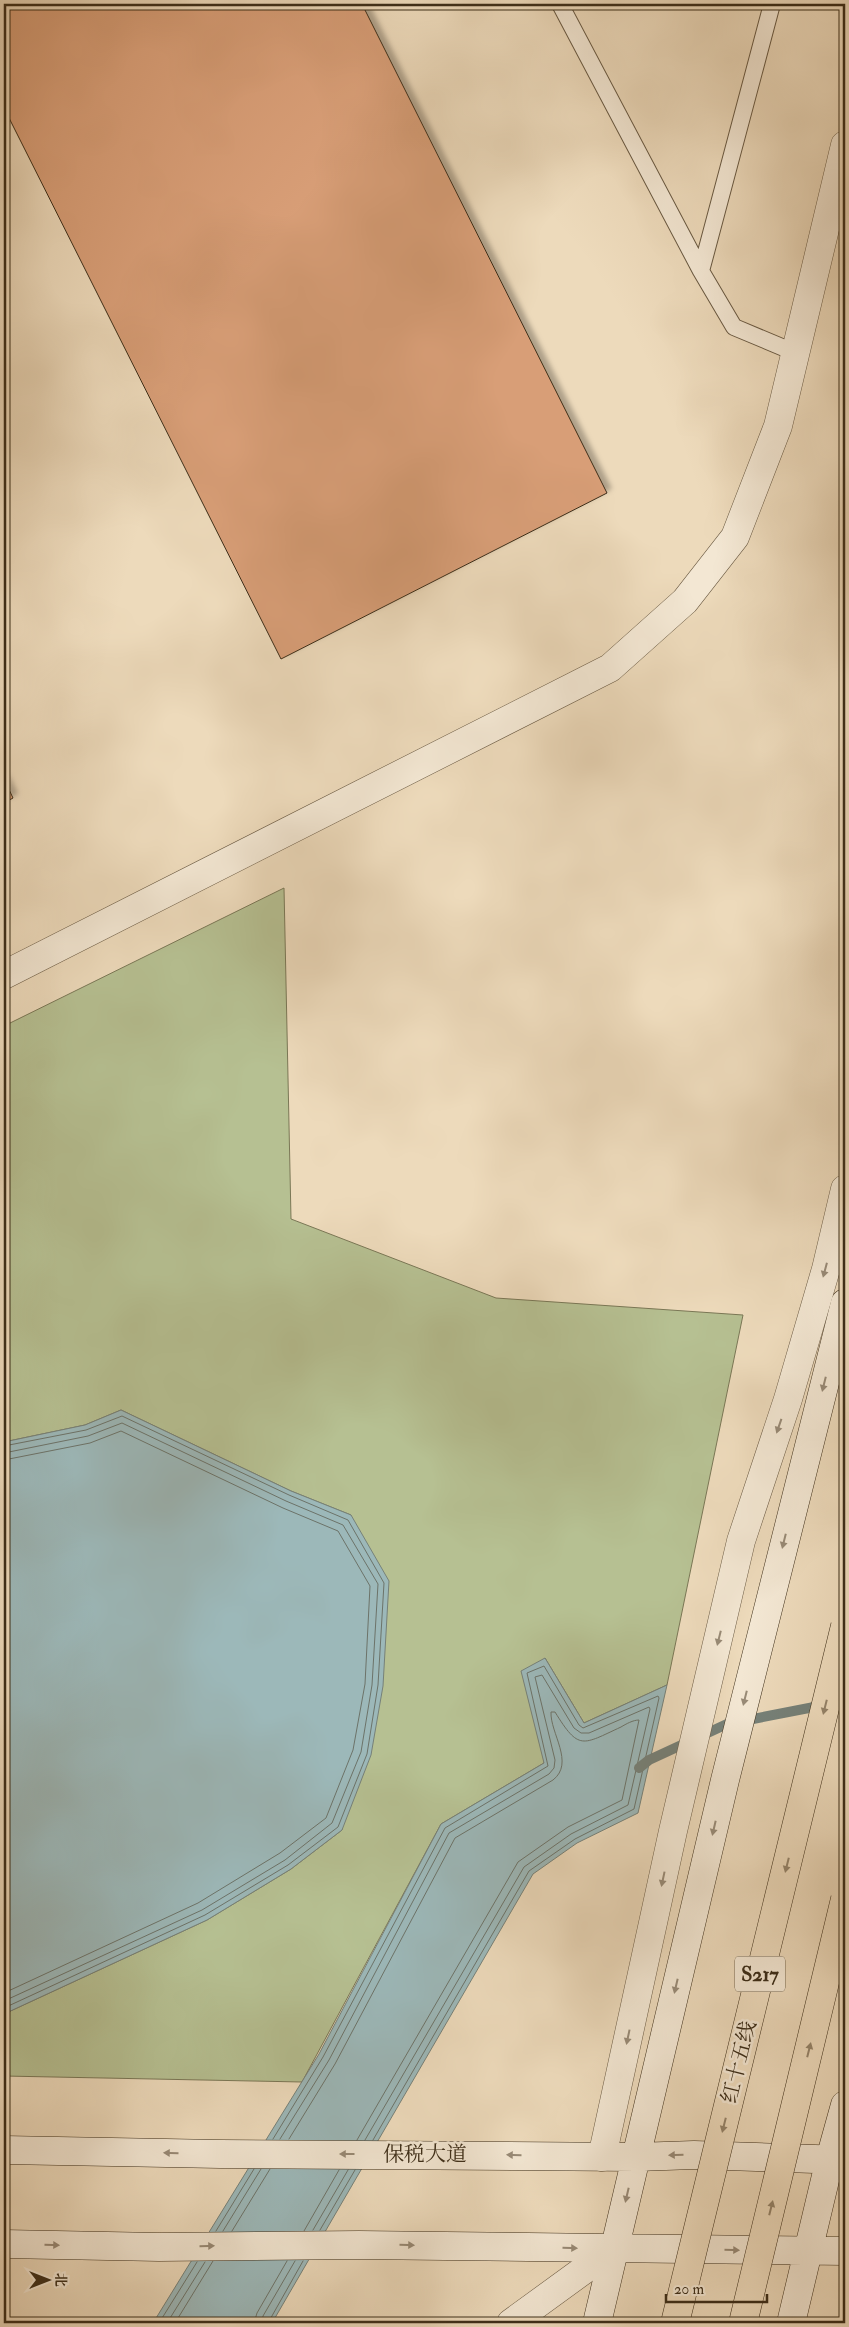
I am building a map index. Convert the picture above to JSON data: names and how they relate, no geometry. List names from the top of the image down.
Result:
{
  "streets": {
    "main road": ["S217", "红十五线", "保税大道"]
  },
  "scale_bar": "20 m",
  "north": "right"
}
